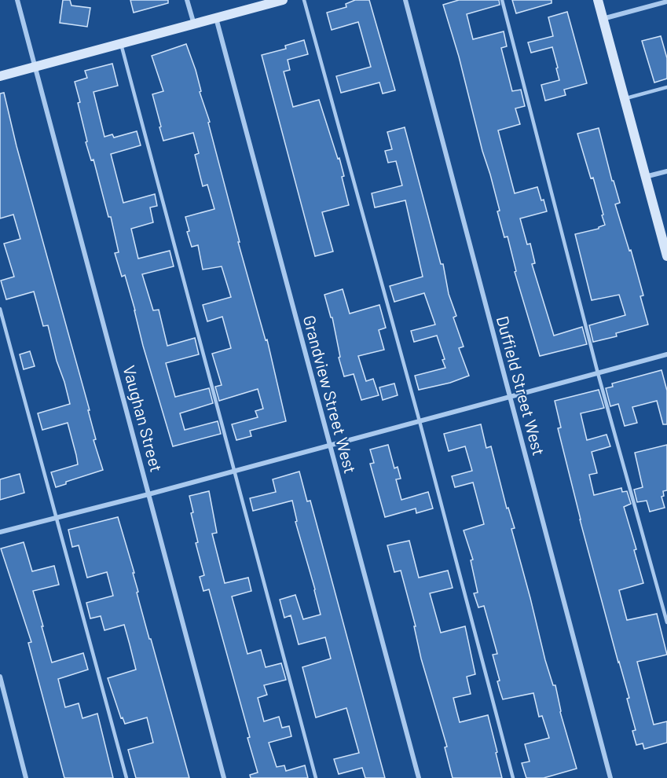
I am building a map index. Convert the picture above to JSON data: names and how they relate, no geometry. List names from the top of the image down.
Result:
{
  "streets": {
    "street": ["Duffield Street West", "Grandview Street West", "Vaughan Street"]
  }
}
